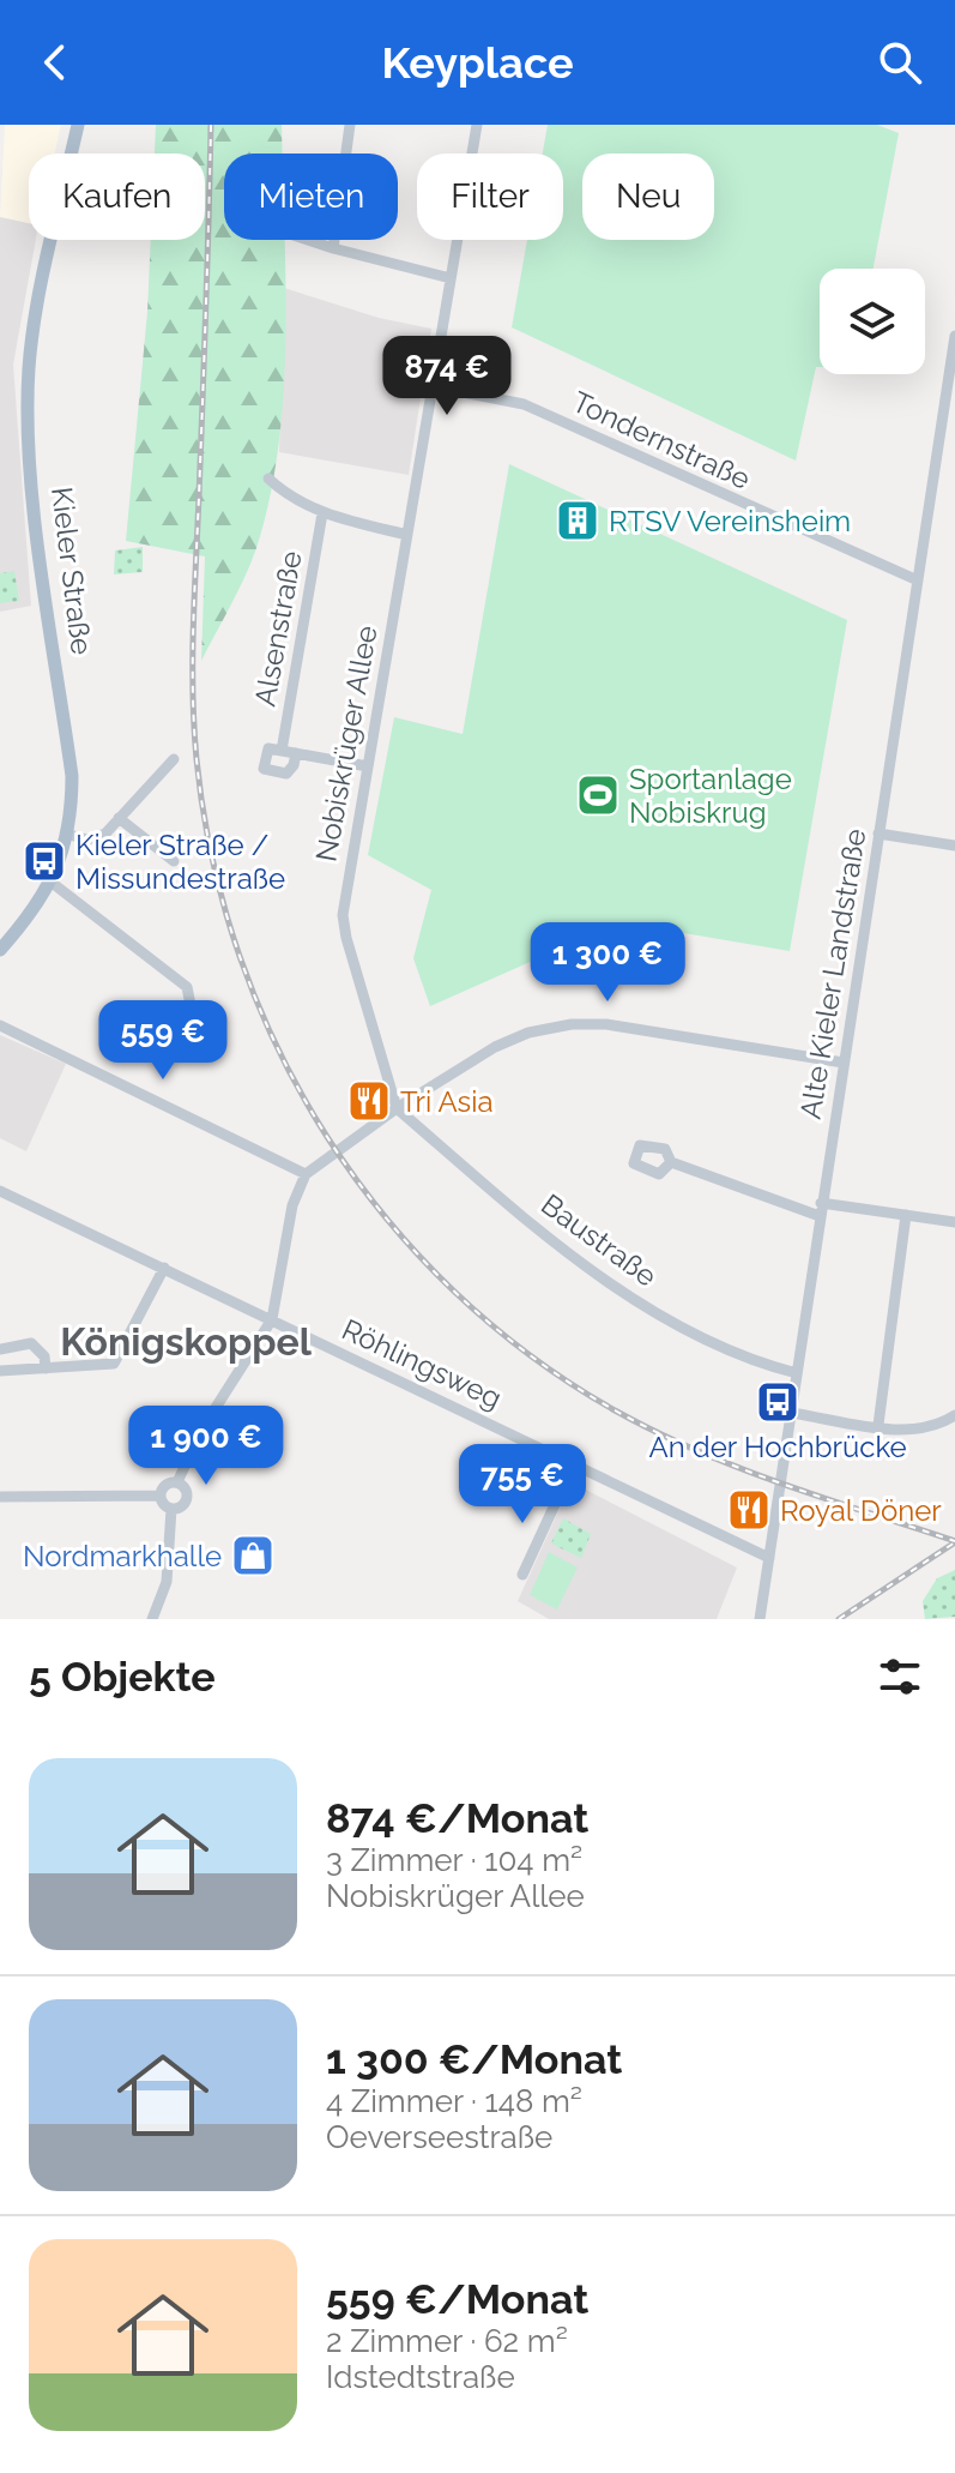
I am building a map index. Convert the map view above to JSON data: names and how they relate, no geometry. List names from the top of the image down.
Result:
{
  "streets": {
    "main road": ["Kieler Straße"],
    "street": [
      "Tondernstraße",
      "Alsenstraße",
      "Nobiskrüger Allee",
      "Alte Kieler Landstraße",
      "Baustraße",
      "Röhlingsweg"
    ]
  },
  "crossings": [
    ["Tondernstraße", "Nobiskrüger Allee"],
    ["Tondernstraße", "Alte Kieler Landstraße"],
    ["Alsenstraße", "Nobiskrüger Allee"],
    ["Nobiskrüger Allee", "Baustraße"],
    ["Alte Kieler Landstraße", "Baustraße"],
    ["Alte Kieler Landstraße", "Röhlingsweg"]
  ],
  "districts": ["Königskoppel"],
  "places": {
    "building": ["RTSV Vereinsheim"],
    "sports": ["Sportanlage Nobiskrug"],
    "bus stop": ["Kieler Straße / Missundestraße", "An der Hochbrücke"],
    "restaurant": ["Tri Asia", "Royal Döner"],
    "shop": ["Nordmarkhalle"]
  },
  "page": {
    "header": "Keyplace",
    "chip": [
      "Kaufen",
      "Mieten",
      "Filter",
      "Neu"
    ],
    "price": [
      "874 €",
      "1 300 €",
      "559 €",
      "1 900 €",
      "755 €"
    ],
    "heading": "5 Objekte",
    "list": [
      {
        "name": "874 €/Monat",
        "note": "3 Zimmer · 104 m² · Nobiskrüger Allee"
      },
      {
        "name": "1 300 €/Monat",
        "note": "4 Zimmer · 148 m² · Oeverseestraße"
      },
      {
        "name": "559 €/Monat",
        "note": "2 Zimmer · 62 m² · Idstedtstraße"
      }
    ]
  }
}
